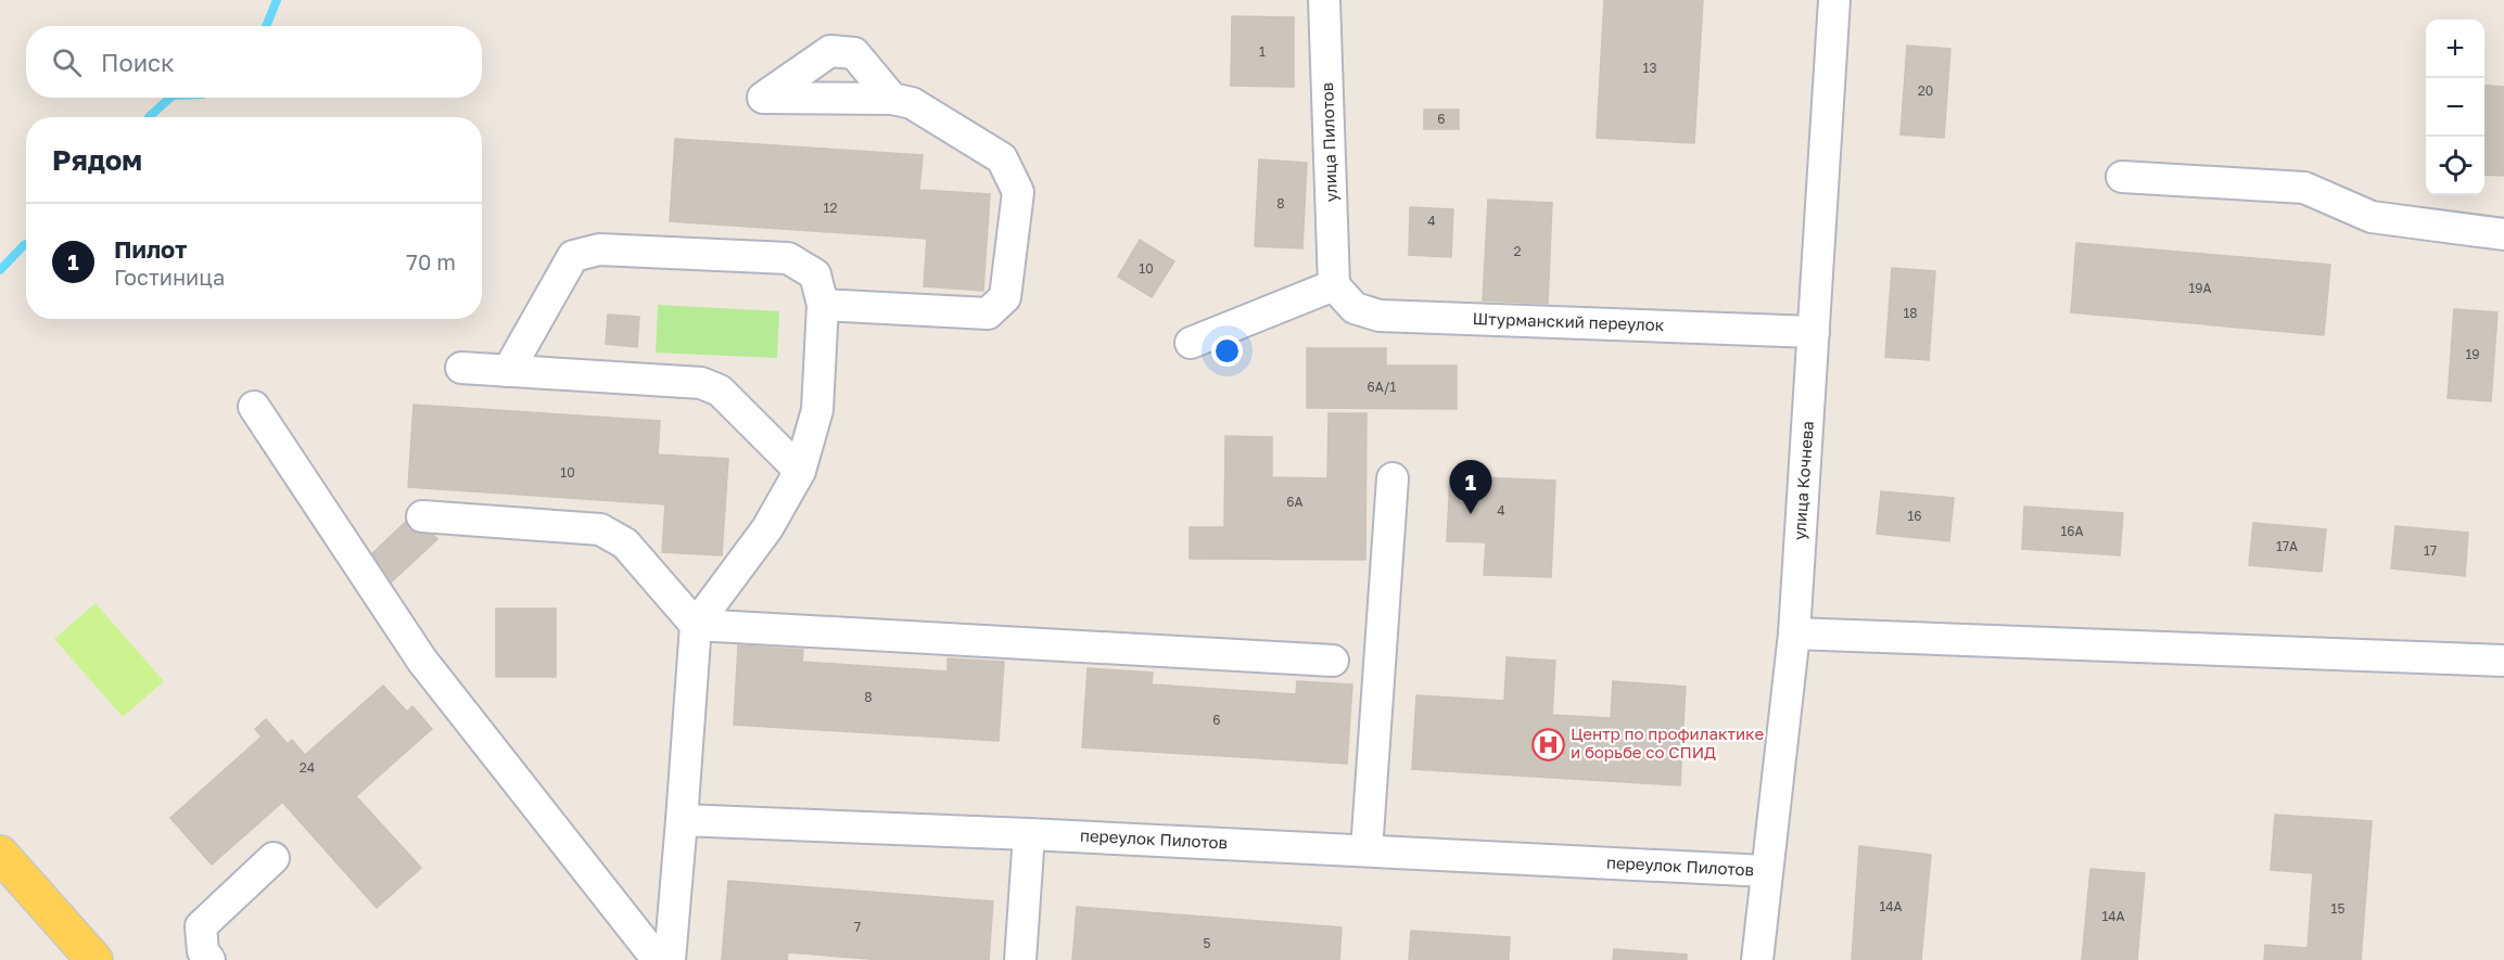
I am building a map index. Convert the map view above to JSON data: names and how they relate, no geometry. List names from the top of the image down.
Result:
{
  "streets": {
    "street": [
      "улица Пилотов",
      "Штурманский переулок",
      "улица Кочнева",
      "переулок Пилотов"
    ]
  },
  "crossings": [
    ["улица Пилотов", "Штурманский переулок"],
    ["Штурманский переулок", "улица Кочнева"],
    ["улица Кочнева", "переулок Пилотов"]
  ],
  "places": {
    "hospital": ["Центр по профилактике и борьбе со СПИД"]
  },
  "house_numbers": [
    "1",
    "13",
    "20",
    "6",
    "8",
    "12",
    "4",
    "2",
    "10",
    "19А",
    "18",
    "19",
    "6А/1",
    "10",
    "6А",
    "4",
    "16",
    "16А",
    "17А",
    "17",
    "8",
    "6",
    "24",
    "14А",
    "15",
    "14А",
    "7",
    "5"
  ],
  "page": {
    "map_buttons": ["+", "−"],
    "search": "Поиск",
    "heading": "Рядом",
    "list": [
      {
        "mark": "1",
        "name": "Пилот",
        "note": "Гостиница",
        "value": "70 m"
      }
    ],
    "pins": "1"
  }
}
